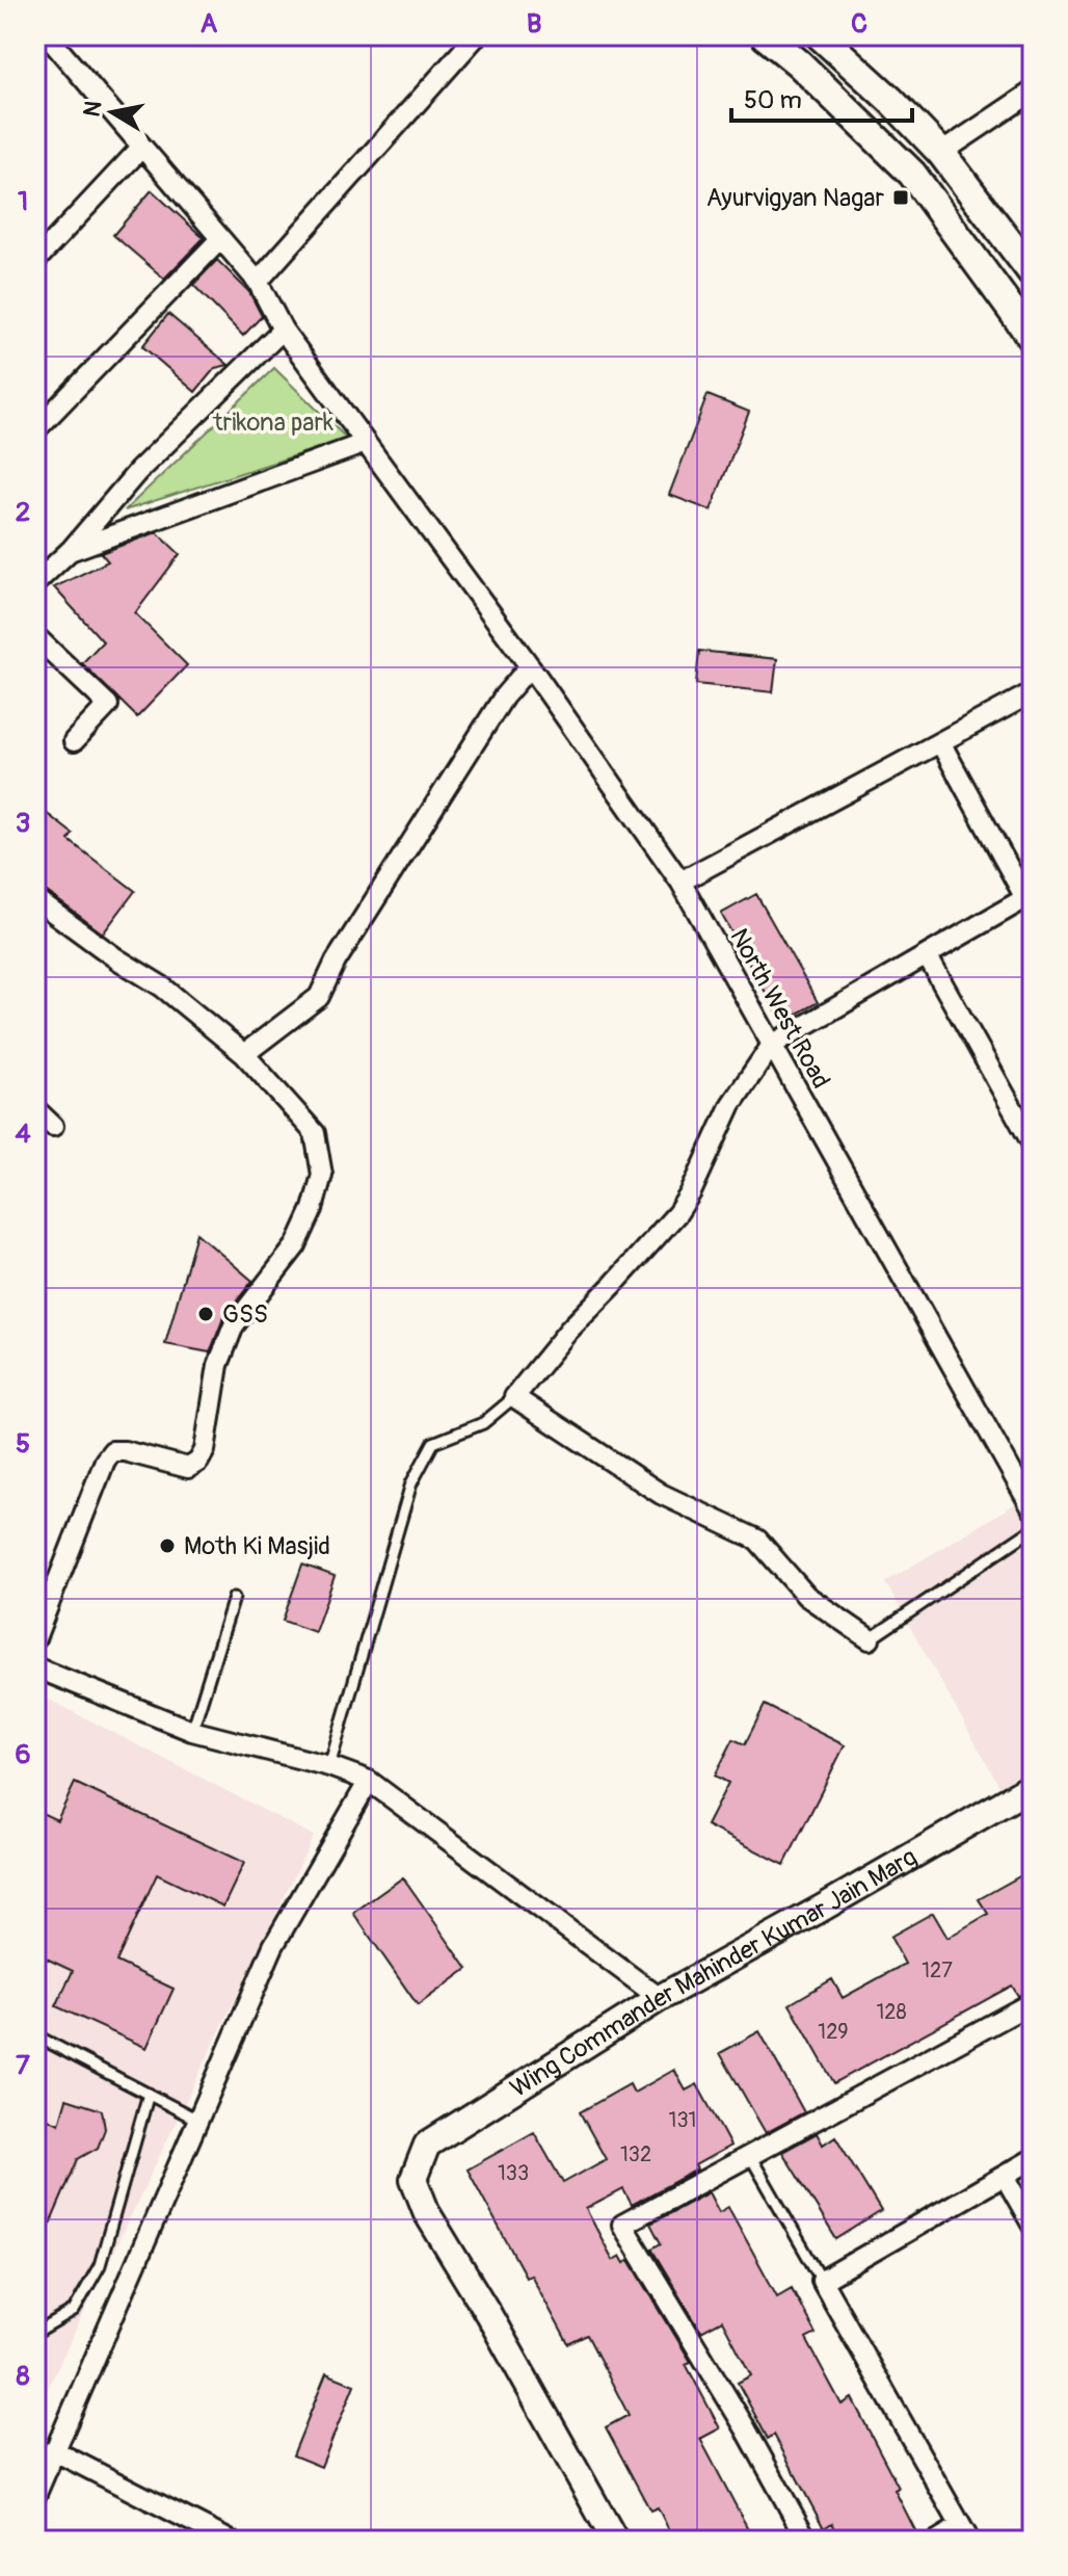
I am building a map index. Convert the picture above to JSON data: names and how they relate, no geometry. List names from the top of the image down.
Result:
{
  "streets": {
    "street": ["North West Road", "Wing Commander Mahinder Kumar Jain Marg"]
  },
  "parks": ["trikona park"],
  "places": {
    "transit": ["Ayurvigyan Nagar"],
    "other": ["GSS", "Moth Ki Masjid"]
  },
  "house_numbers": [
    "127",
    "128",
    "129",
    "131",
    "132",
    "133"
  ],
  "scale_bar": "50 m",
  "north": "left",
  "grid": {
    "columns": ["A", "B", "C"],
    "rows": [
      "1",
      "2",
      "3",
      "4",
      "5",
      "6",
      "7",
      "8"
    ]
  }
}
